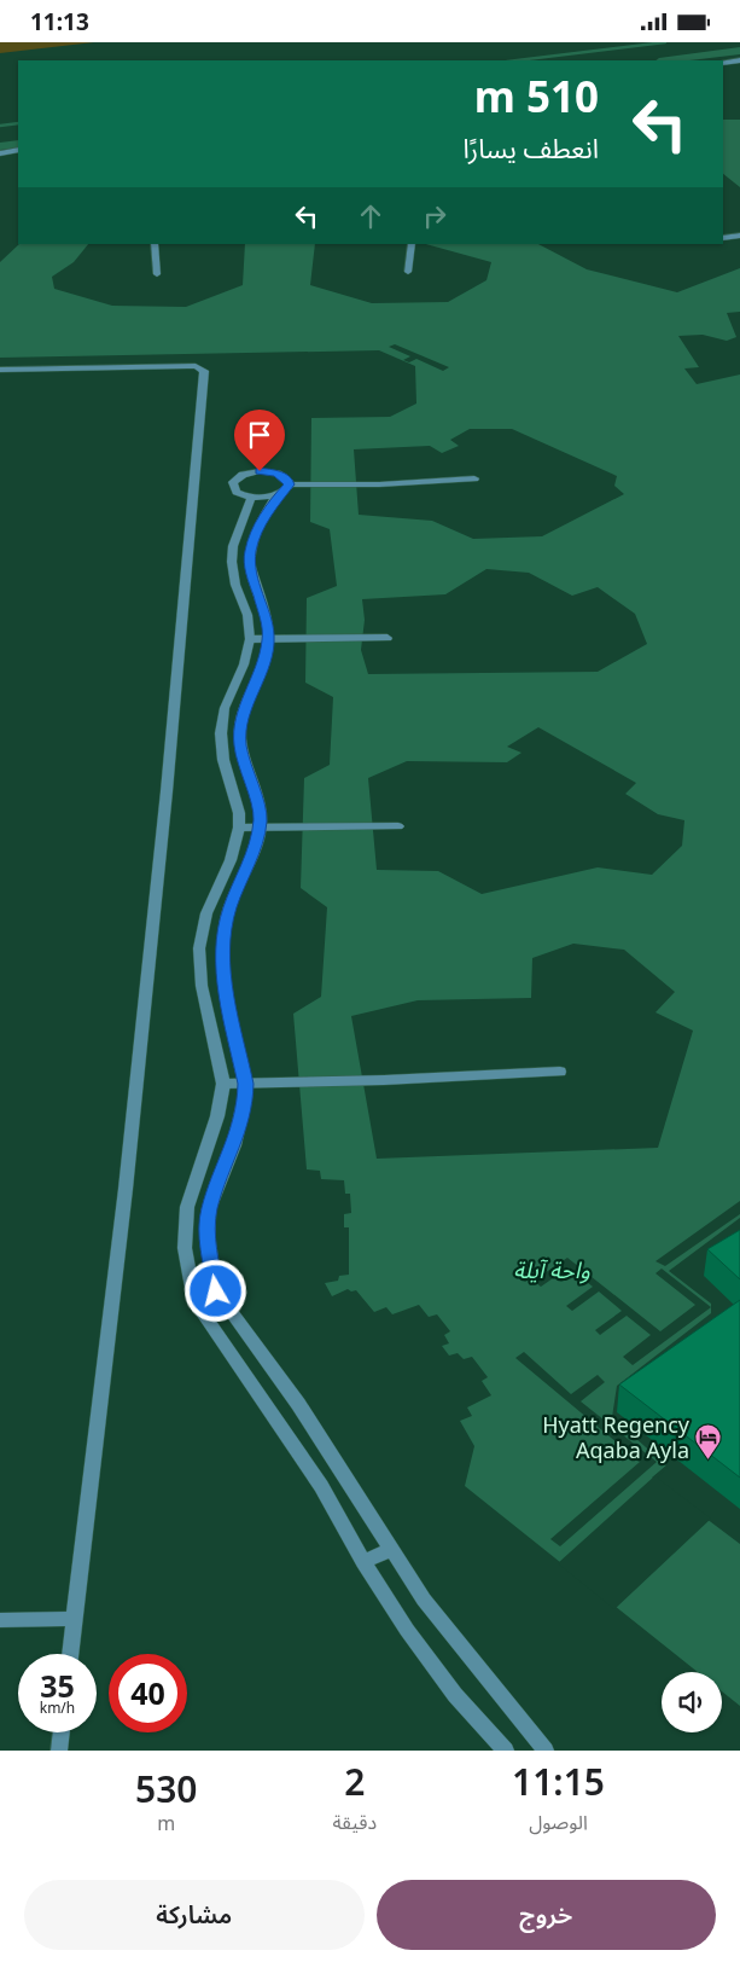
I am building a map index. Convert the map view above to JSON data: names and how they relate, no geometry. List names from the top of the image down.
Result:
{
  "water": ["واحة آيلة"],
  "places": {
    "hotel": ["Hyatt Regency Aqaba Ayla"]
  },
  "page": {
    "status": "11:13",
    "turn": ["510 m", "انعطف يسارًا"],
    "speed": "35 km/h",
    "limit": "40",
    "eta": [
      "11:15",
      "الوصول",
      "2",
      "دقيقة",
      "530",
      "m"
    ],
    "buttons": ["خروج", "مشاركة"]
  }
}
